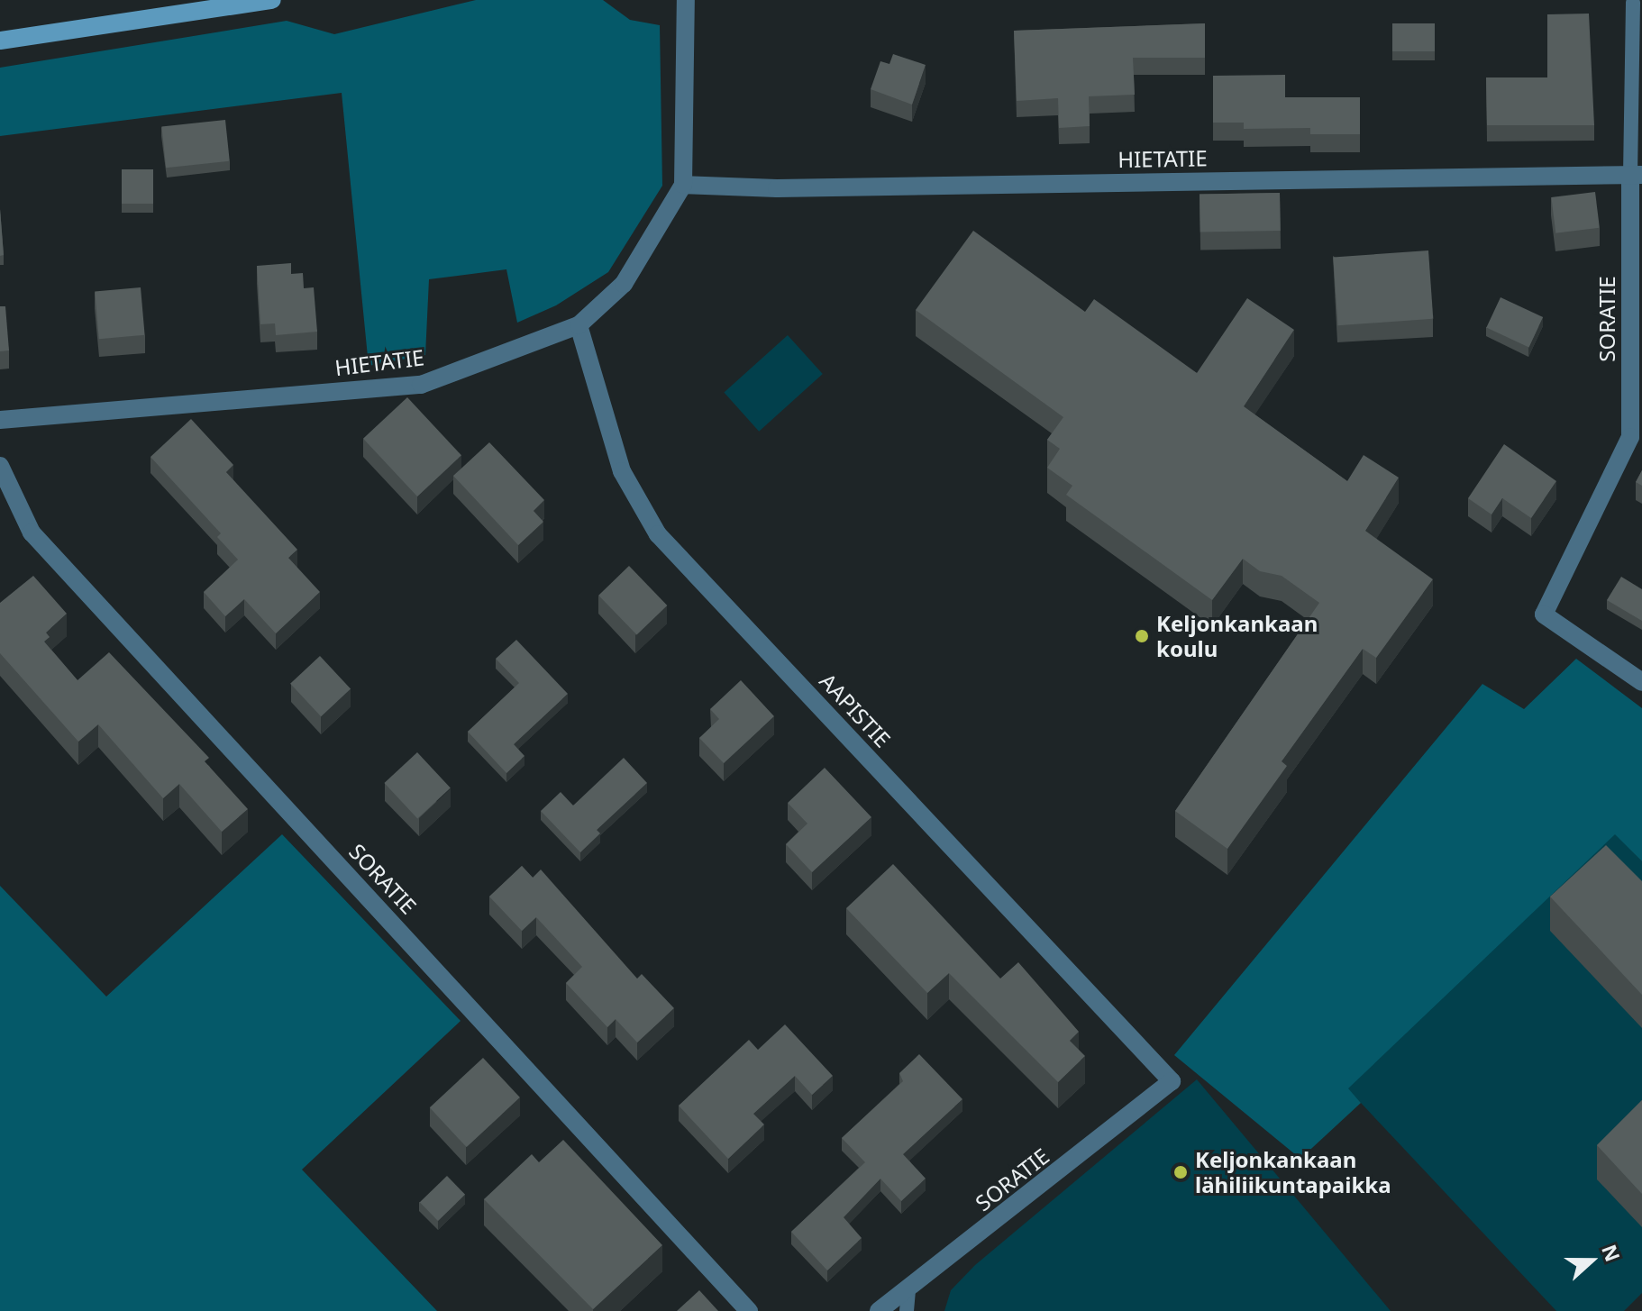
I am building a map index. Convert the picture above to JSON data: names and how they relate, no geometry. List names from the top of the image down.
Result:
{
  "streets": {
    "street": ["HIETATIE", "SORATIE", "AAPISTIE"]
  },
  "crossings": [
    ["HIETATIE", "SORATIE"],
    ["HIETATIE", "AAPISTIE"],
    ["SORATIE", "AAPISTIE"]
  ],
  "places": ["Keljonkankaan koulu", "Keljonkankaan lähiliikuntapaikka"],
  "north": "right"
}
